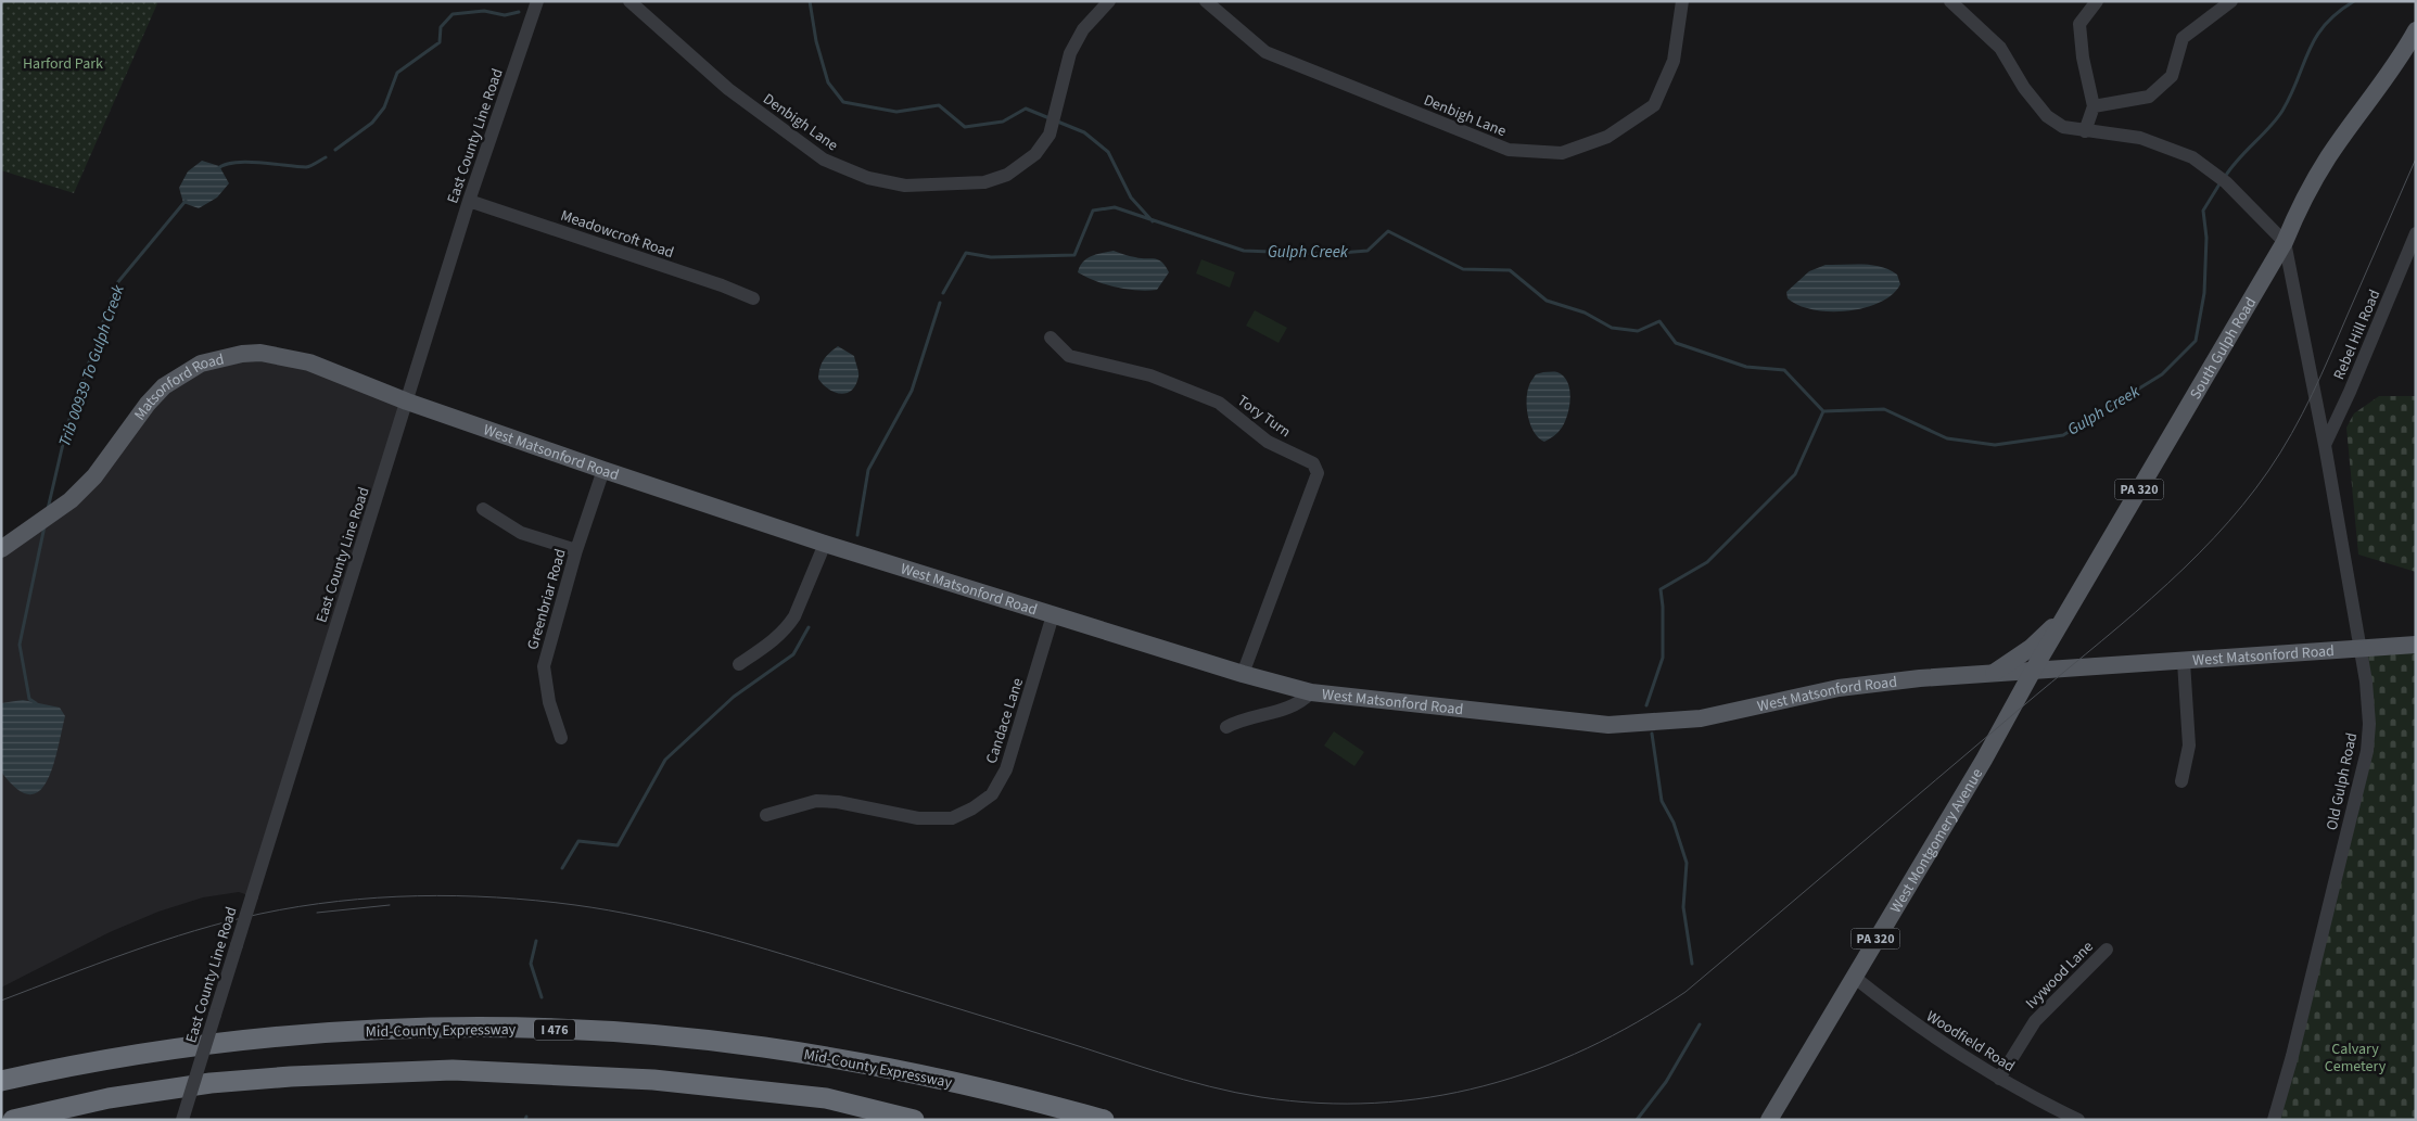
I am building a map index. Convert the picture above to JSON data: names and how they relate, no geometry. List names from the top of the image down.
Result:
{
  "streets": {
    "highway": ["Mid-County Expressway", "I 476"],
    "main road": [
      "South Gulph Road",
      "Matsonford Road",
      "West Matsonford Road",
      "PA 320",
      "West Montgomery Avenue"
    ],
    "street": [
      "Denbigh Lane",
      "East County Line Road",
      "Meadowcroft Road",
      "Rebel Hill Road",
      "Tory Turn",
      "Greenbriar Road",
      "Candace Lane",
      "Old Gulph Road",
      "Ivywood Lane",
      "Woodfield Road"
    ]
  },
  "crossings": [
    ["East County Line Road", "Meadowcroft Road"],
    ["East County Line Road", "Matsonford Road"],
    ["East County Line Road", "West Matsonford Road"],
    ["Rebel Hill Road", "Old Gulph Road"],
    ["South Gulph Road", "West Matsonford Road"],
    ["South Gulph Road", "Old Gulph Road"],
    ["South Gulph Road", "West Montgomery Avenue"],
    ["Matsonford Road", "West Matsonford Road"],
    ["Tory Turn", "West Matsonford Road"],
    ["West Matsonford Road", "Greenbriar Road"],
    ["West Matsonford Road", "Candace Lane"],
    ["West Matsonford Road", "Old Gulph Road"],
    ["West Matsonford Road", "West Montgomery Avenue"],
    ["West Montgomery Avenue", "Woodfield Road"],
    ["Ivywood Lane", "Woodfield Road"]
  ],
  "water": ["Gulph Creek", "Trib 00939 To Gulph Creek"],
  "parks": ["Harford Park", "Calvary Cemetery"]
}
